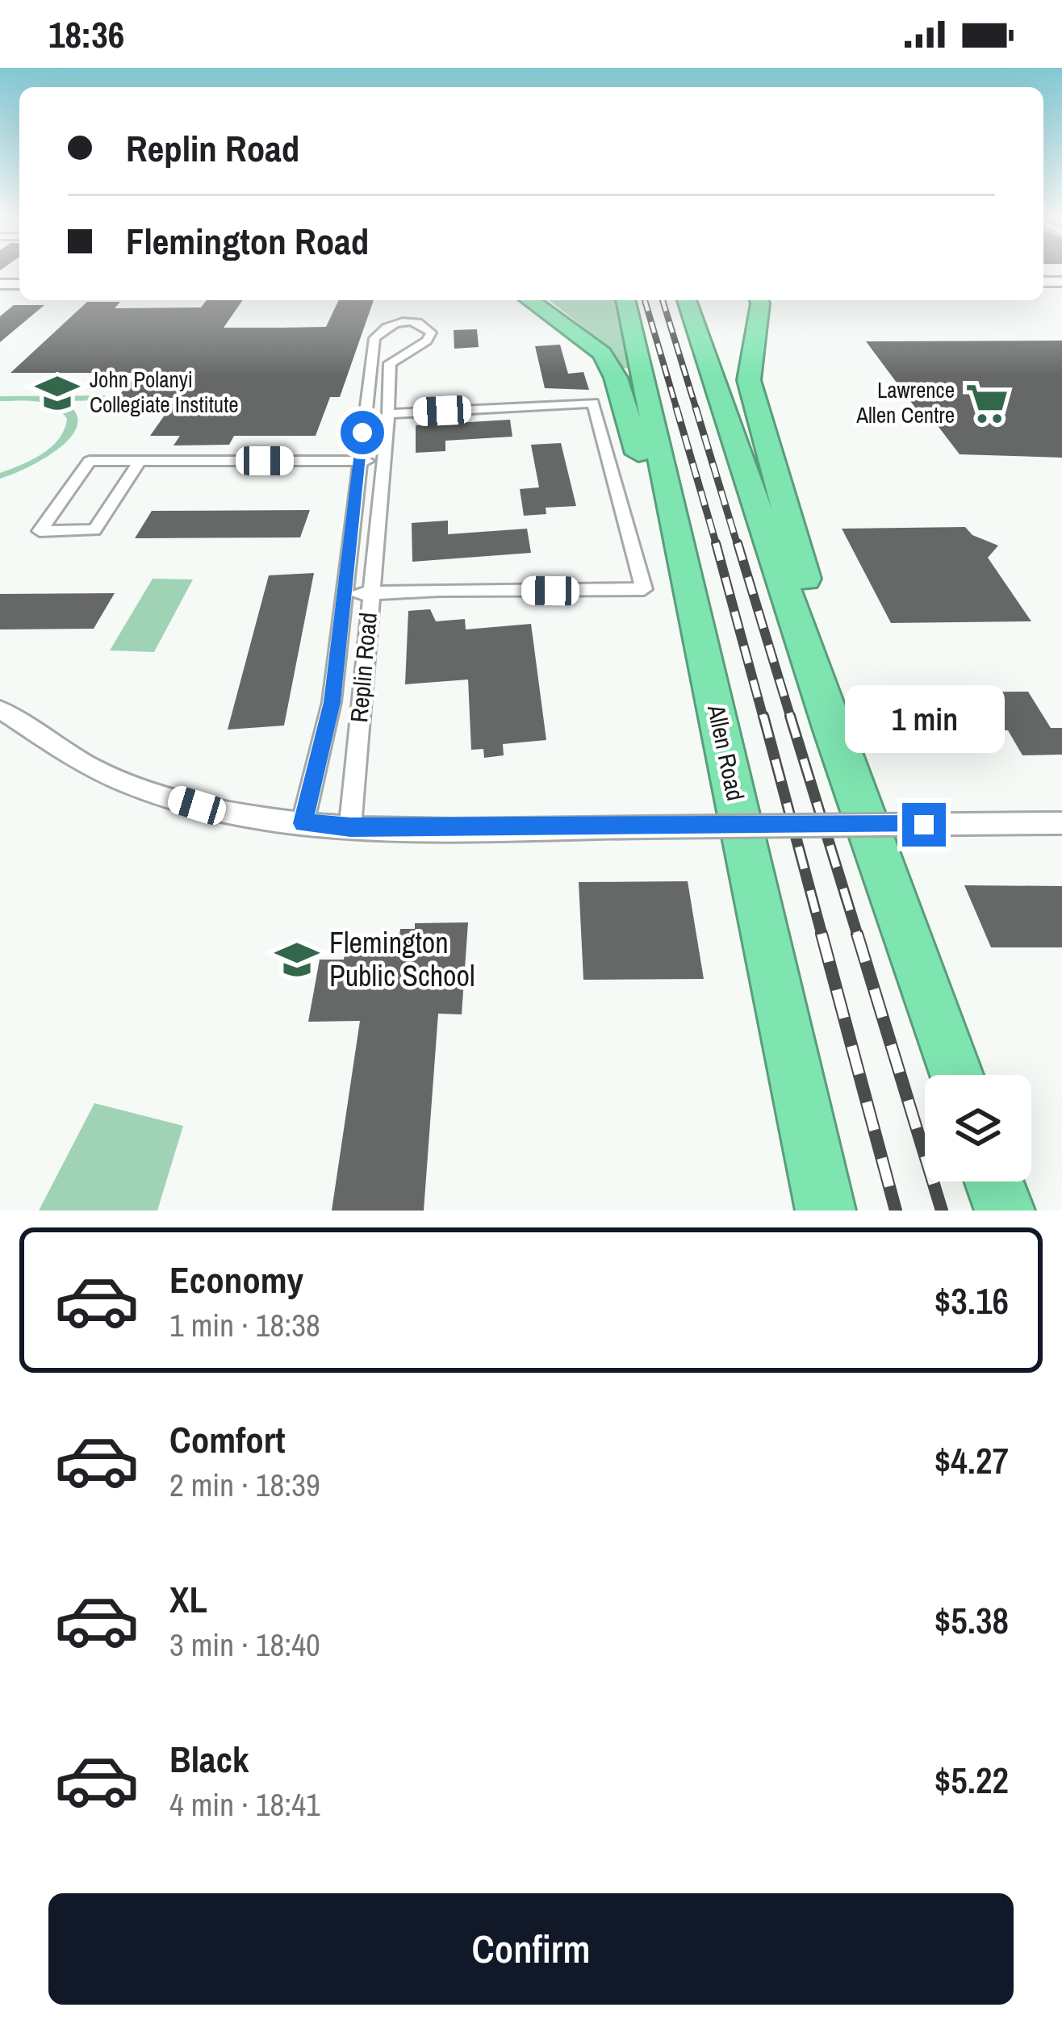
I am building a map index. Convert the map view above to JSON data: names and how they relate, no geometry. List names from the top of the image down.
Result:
{
  "streets": {
    "highway": ["Allen Road"],
    "street": ["Replin Road"]
  },
  "places": {
    "school or university": ["John Polanyi Collegiate Institute", "Flemington Public School"],
    "supermarket": ["Lawrence Allen Centre"]
  },
  "page": {
    "status": "18:36",
    "banner": ["Replin Road", "Flemington Road"],
    "bubble": "1 min",
    "list": [
      {
        "name": "Economy",
        "note": "1 min · 18:38",
        "value": "$3.16"
      },
      {
        "name": "Comfort",
        "note": "2 min · 18:39",
        "value": "$4.27"
      },
      {
        "name": "XL",
        "note": "3 min · 18:40",
        "value": "$5.38"
      },
      {
        "name": "Black",
        "note": "4 min · 18:41",
        "value": "$5.22"
      }
    ],
    "buttons": "Confirm"
  }
}
